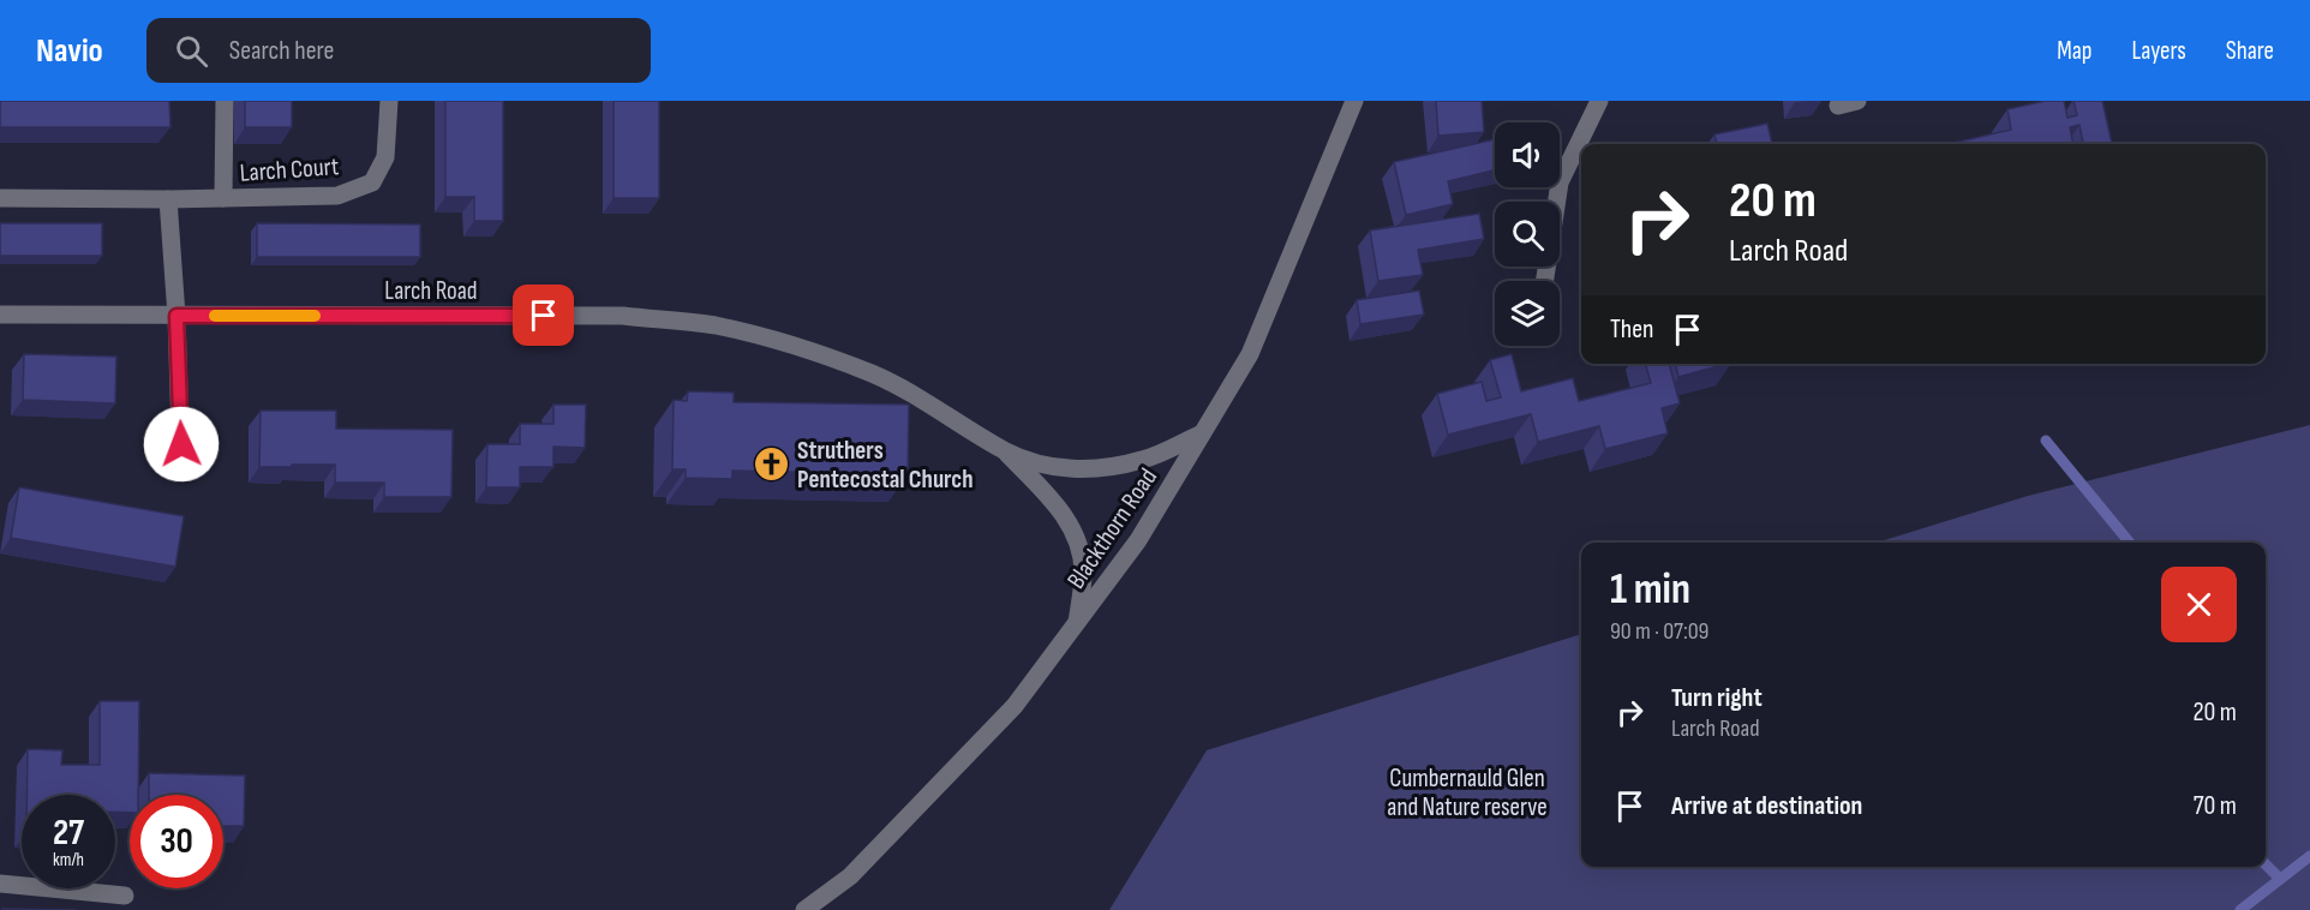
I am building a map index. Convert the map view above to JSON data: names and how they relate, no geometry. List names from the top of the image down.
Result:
{
  "streets": {
    "street": ["Larch Court", "Larch Road", "Blackthorn Road"]
  },
  "crossings": [
    ["Larch Road", "Blackthorn Road"]
  ],
  "parks": ["Cumbernauld Glen and Nature reserve"],
  "places": {
    "church": ["Struthers Pentecostal Church"]
  },
  "page": {
    "header": "Navio",
    "search": "Search here",
    "nav": ["Map", "Layers", "Share"],
    "turn": ["20 m", "Larch Road"],
    "then": "Then",
    "heading": ["1 min", "90 m · 07:09"],
    "list": [
      {
        "name": "Turn right",
        "note": "Larch Road",
        "value": "20 m"
      },
      {
        "name": "Arrive at destination",
        "value": "70 m"
      }
    ],
    "speed": "27 km/h",
    "limit": "30"
  }
}
